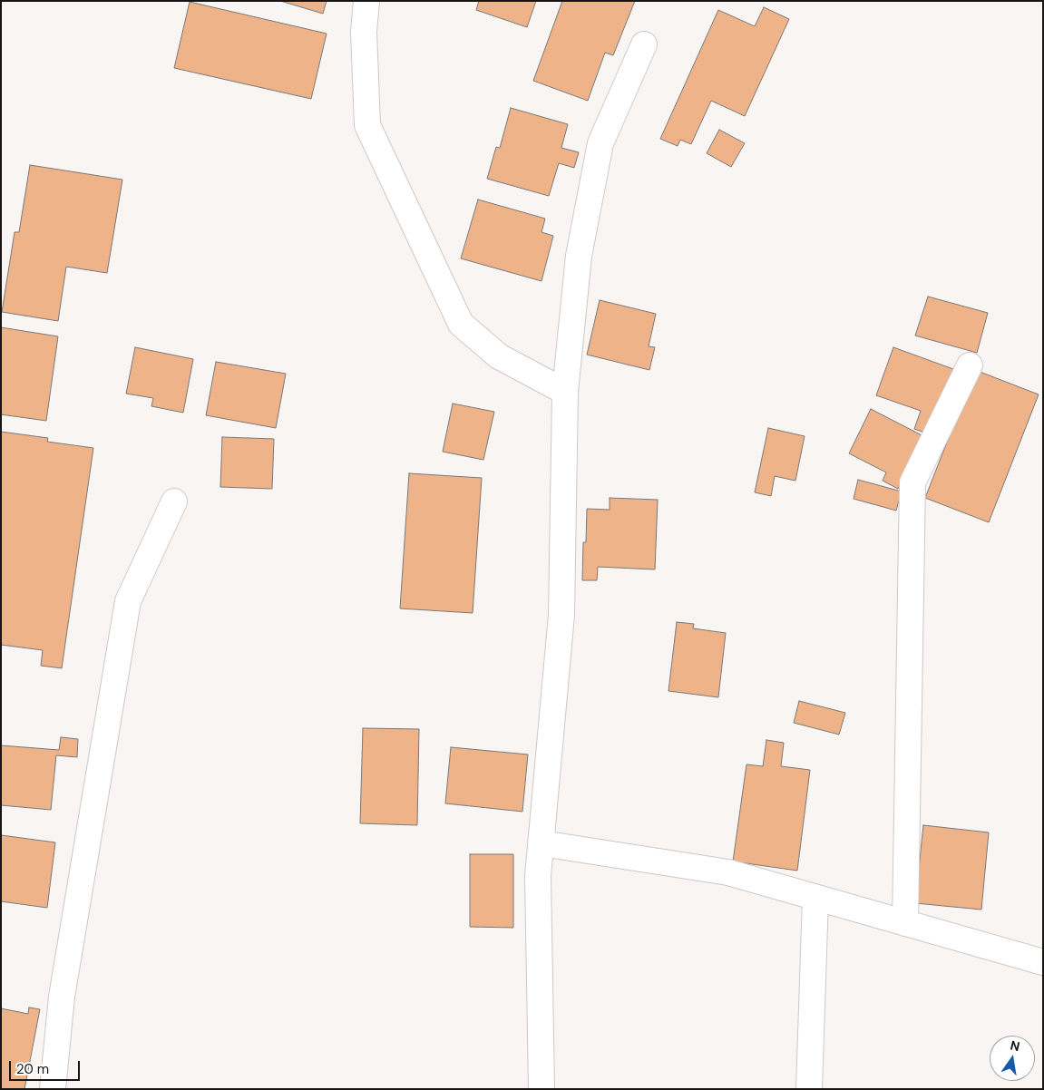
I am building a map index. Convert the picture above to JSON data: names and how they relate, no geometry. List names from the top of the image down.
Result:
{
  "scale_bar": "20 m",
  "north": "top"
}
